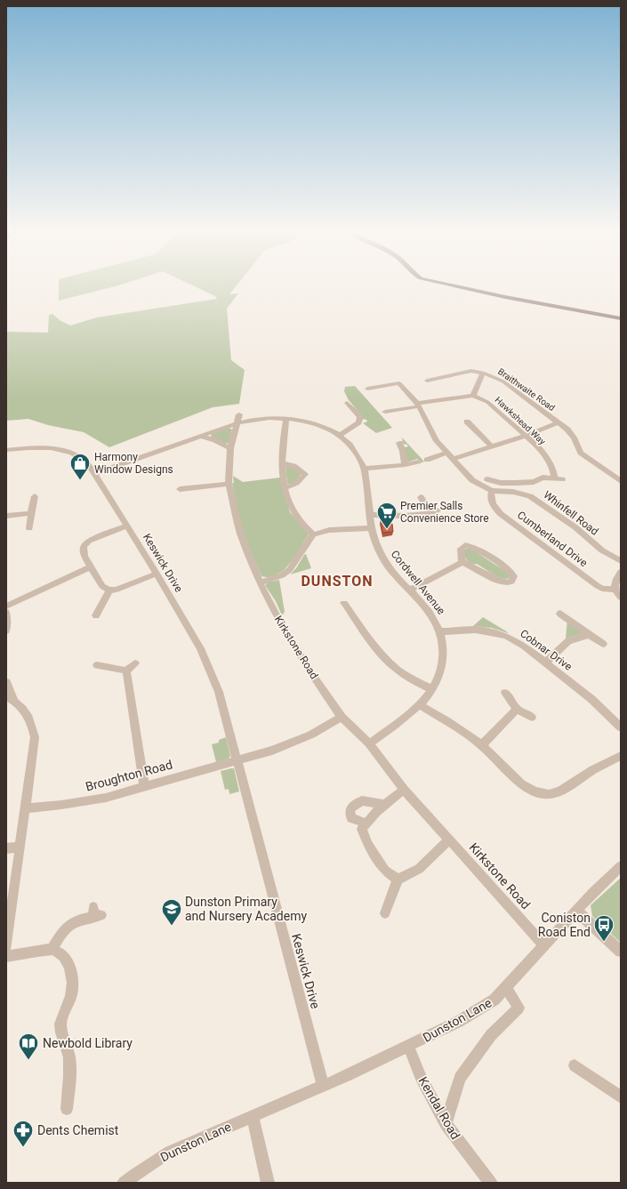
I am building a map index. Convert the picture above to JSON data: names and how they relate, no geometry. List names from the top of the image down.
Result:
{
  "streets": {
    "street": [
      "Braithwaite Road",
      "Hawkshead Way",
      "Whinfell Road",
      "Cumberland Drive",
      "Keswick Drive",
      "Cordwell Avenue",
      "Kirkstone Road",
      "Cobnar Drive",
      "Broughton Road",
      "Dunston Lane",
      "Kendal Road"
    ]
  },
  "crossings": [
    ["Whinfell Road", "Cumberland Drive"],
    ["Keswick Drive", "Cordwell Avenue"],
    ["Keswick Drive", "Broughton Road"],
    ["Keswick Drive", "Dunston Lane"],
    ["Cordwell Avenue", "Kirkstone Road"],
    ["Cordwell Avenue", "Cobnar Drive"],
    ["Kirkstone Road", "Dunston Lane"],
    ["Dunston Lane", "Kendal Road"]
  ],
  "districts": ["DUNSTON"],
  "places": {
    "shop": ["Harmony Window Designs"],
    "supermarket": ["Premier Salls Convenience Store"],
    "school or university": ["Dunston Primary and Nursery Academy"],
    "bus stop": ["Coniston Road End"],
    "library": ["Newbold Library"],
    "pharmacy": ["Dents Chemist"]
  }
}
